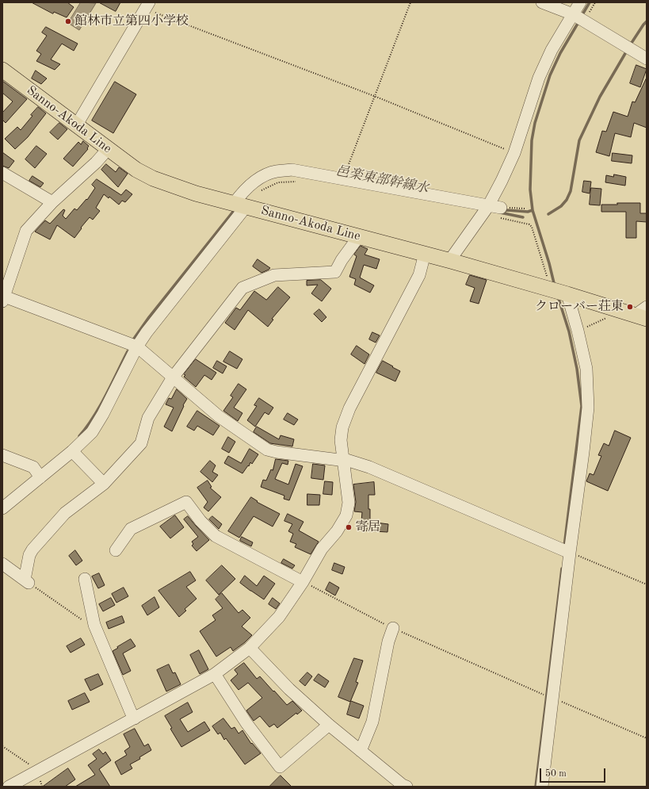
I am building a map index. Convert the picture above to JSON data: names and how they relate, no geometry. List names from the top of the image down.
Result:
{
  "streets": {
    "main road": ["Sanno-Akoda Line"]
  },
  "water": ["邑楽東部幹線水"],
  "places": ["館林市立第四小学校", "クローバー荘東", "寄居"],
  "scale_bar": "50 m"
}
